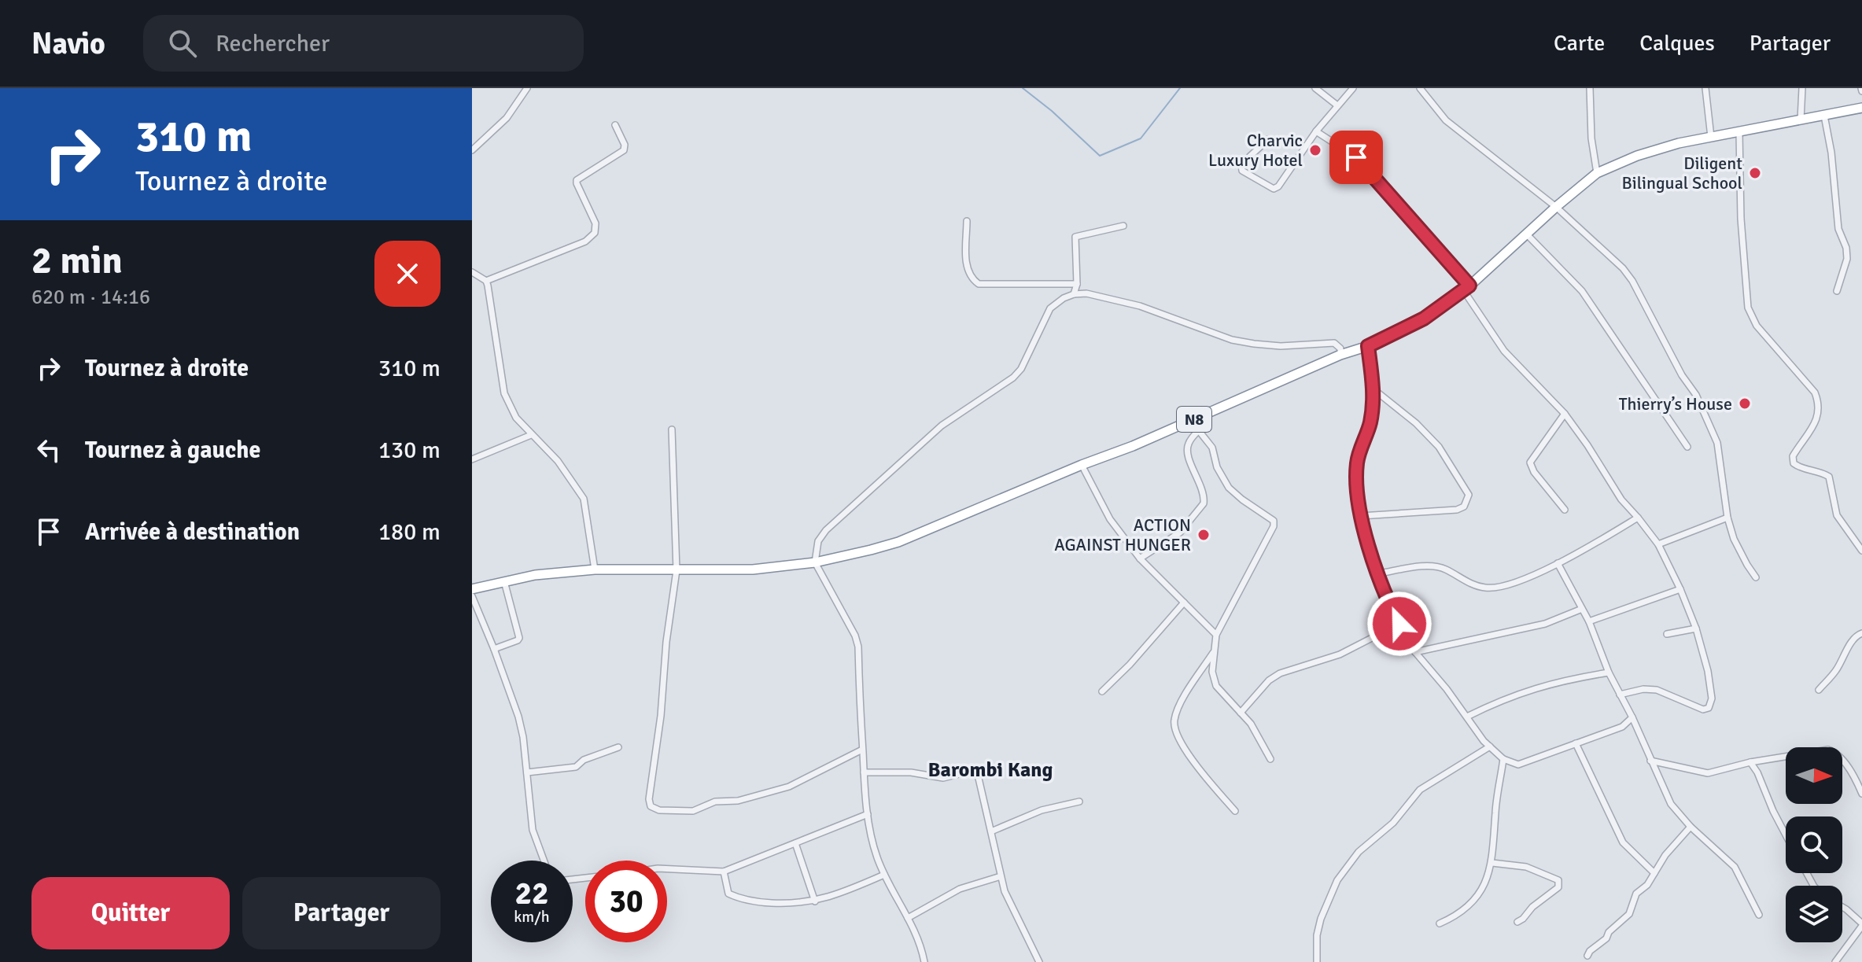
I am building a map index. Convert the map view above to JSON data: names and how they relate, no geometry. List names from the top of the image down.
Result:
{
  "streets": {
    "highway": ["N8"]
  },
  "districts": ["Barombi Kang"],
  "places": [
    "Charvic Luxury Hotel",
    "Diligent Bilingual School",
    "Thierry’s House",
    "ACTION AGAINST HUNGER"
  ],
  "north": "right",
  "page": {
    "header": "Navio",
    "search": "Rechercher",
    "nav": ["Carte", "Calques", "Partager"],
    "turn": ["310 m", "Tournez à droite"],
    "heading": ["2 min", "620 m · 14:16"],
    "list": [
      {
        "name": "Tournez à droite",
        "value": "310 m"
      },
      {
        "name": "Tournez à gauche",
        "value": "130 m"
      },
      {
        "name": "Arrivée à destination",
        "value": "180 m"
      }
    ],
    "speed": "22 km/h",
    "limit": "30",
    "buttons": ["Quitter", "Partager"]
  }
}
